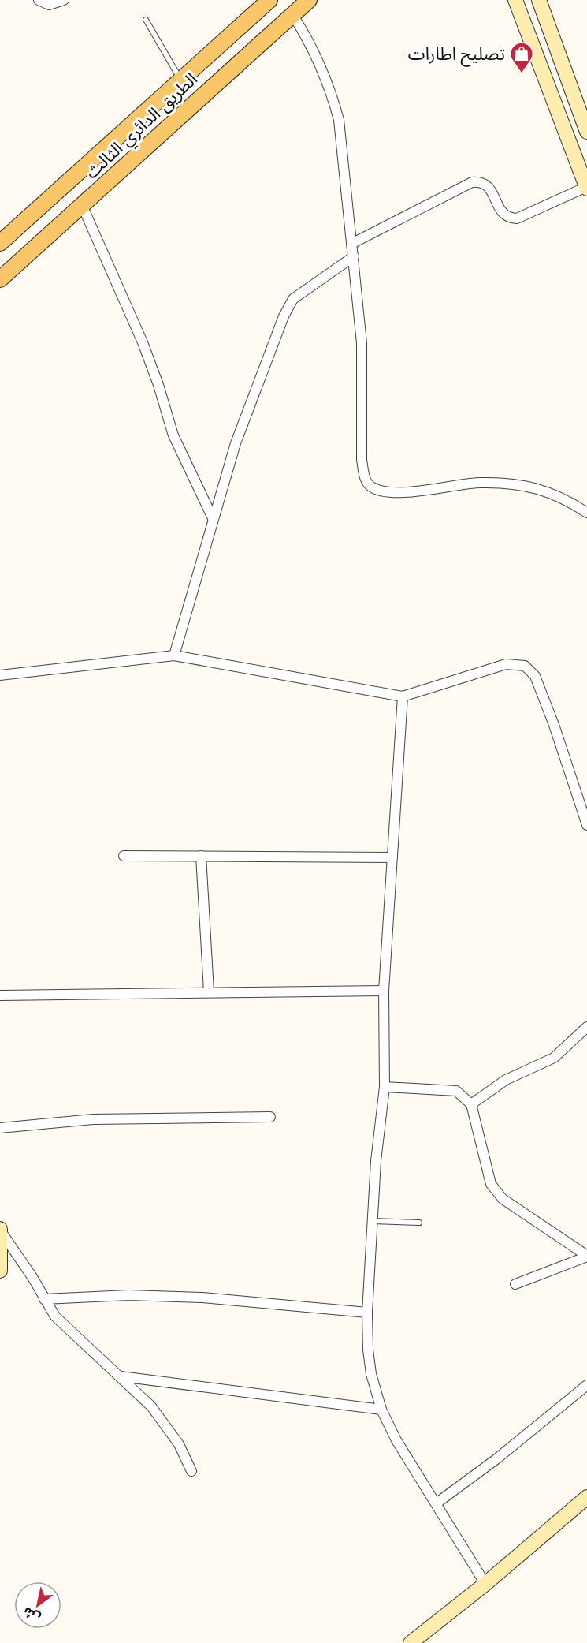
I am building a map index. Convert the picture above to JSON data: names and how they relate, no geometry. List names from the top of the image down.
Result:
{
  "streets": {
    "main road": ["الطريق الدائري الثالث"]
  },
  "places": {
    "shop": ["تصليح اطارات"]
  },
  "north": "bottom left"
}
